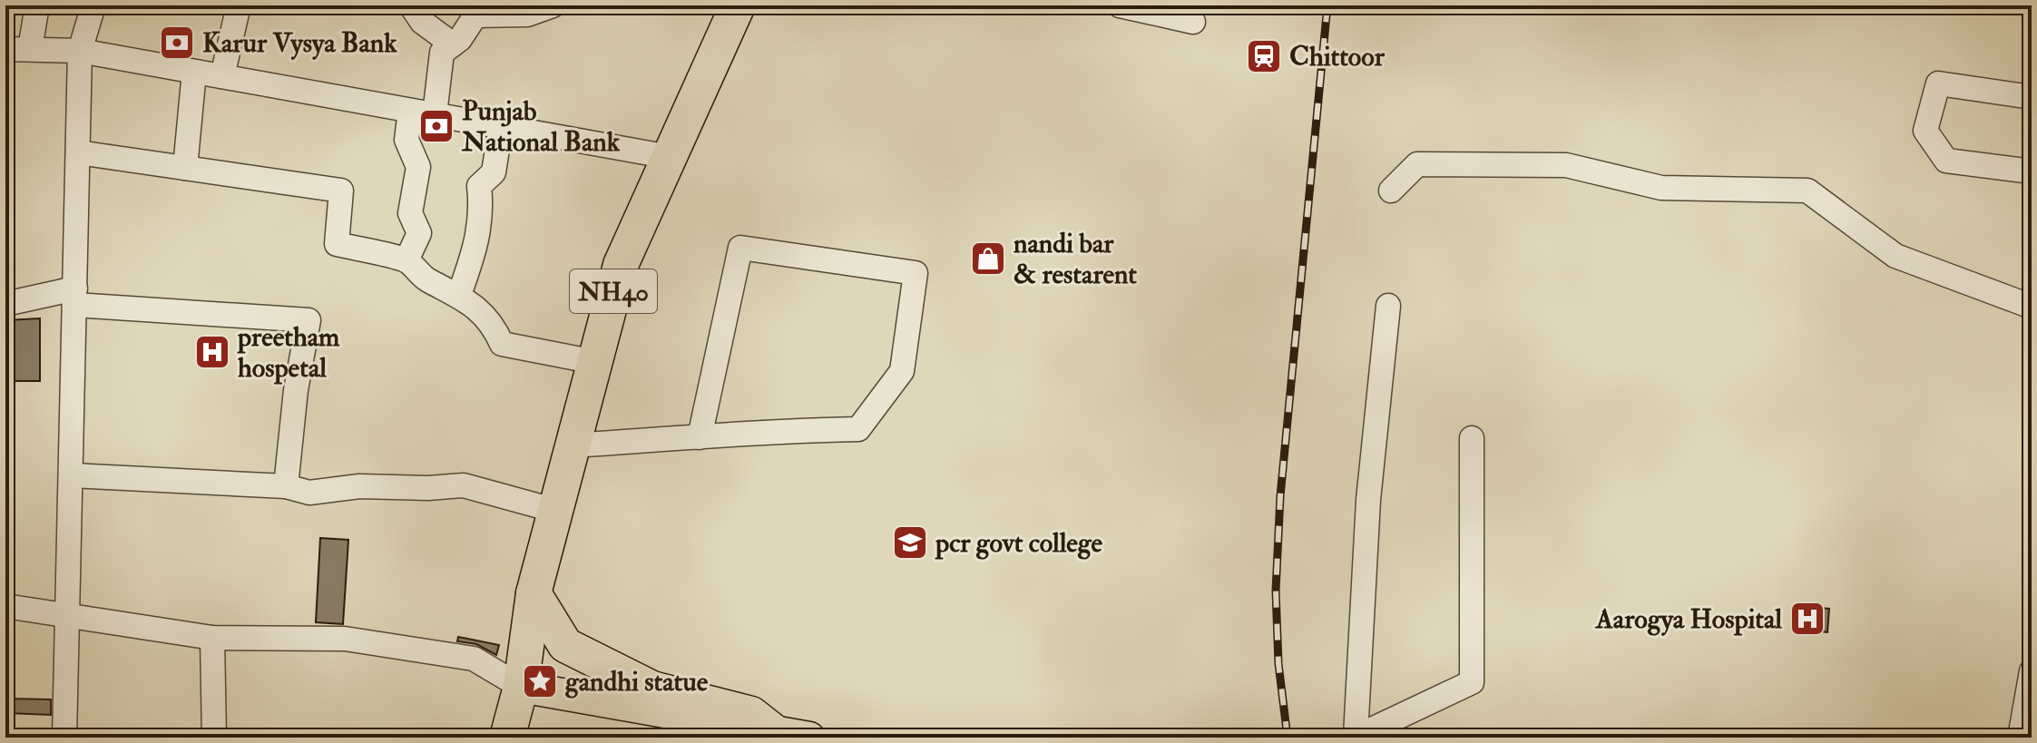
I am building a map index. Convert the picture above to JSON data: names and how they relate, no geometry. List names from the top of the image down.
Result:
{
  "streets": {
    "highway": ["NH40"]
  },
  "places": {
    "bank": ["Karur Vysya Bank", "Punjab National Bank"],
    "station": ["Chittoor"],
    "shop": ["nandi bar & restarent"],
    "hospital": ["preetham hospetal", "Aarogya Hospital"],
    "school or university": ["pcr govt college"],
    "place": ["gandhi statue"]
  }
}
